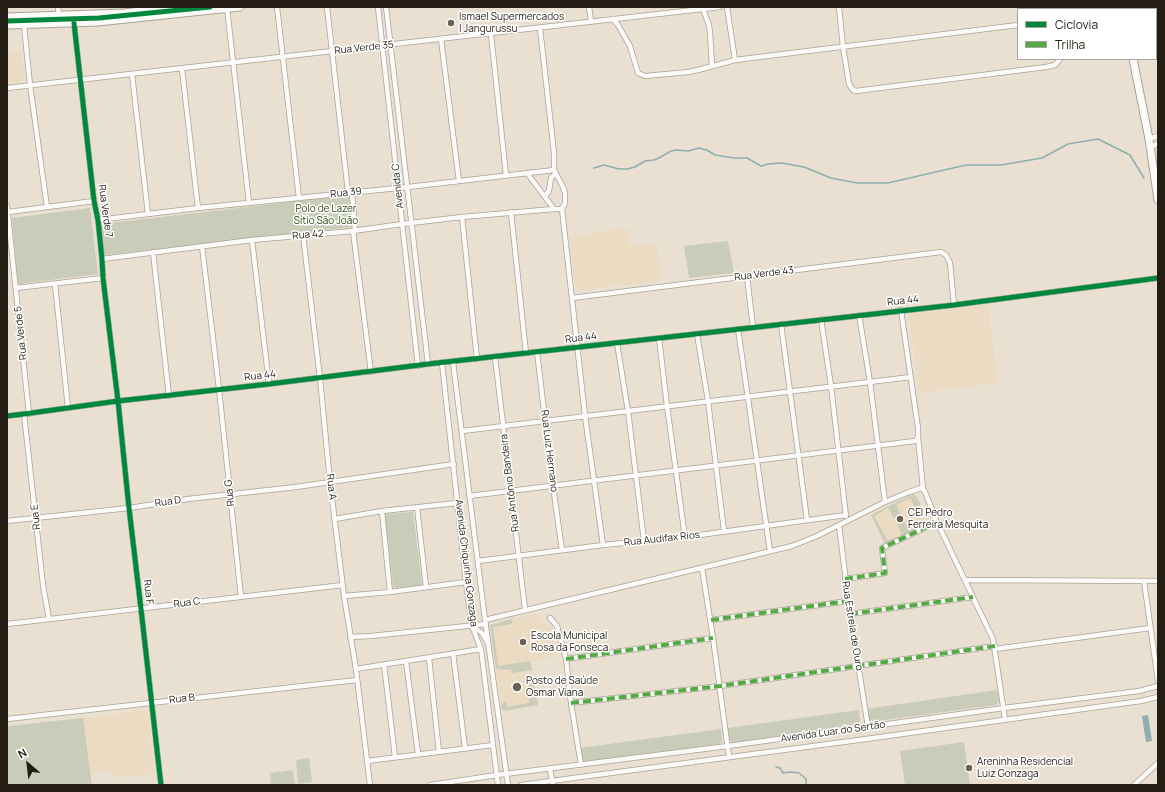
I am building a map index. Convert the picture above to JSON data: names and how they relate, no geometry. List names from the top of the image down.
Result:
{
  "streets": {
    "street": [
      "Rua Verde 35",
      "Avenida C",
      "Rua 39",
      "Rua Verde 7",
      "Rua 42",
      "Rua Verde 43",
      "Rua 44",
      "Rua Verde 5",
      "Rua Luiz Hermano",
      "Rua Antônio Bandeira",
      "Rua A",
      "Rua G",
      "Rua D",
      "Rua E",
      "Rua Audifax Rios",
      "Avenida Chiquinha Gonzaga",
      "Rua F",
      "Rua C",
      "Rua Estrela de Ouro",
      "Rua B",
      "Avenida Luar do Sertão"
    ]
  },
  "crossings": [
    ["Rua Verde 35", "Avenida C"],
    ["Rua Verde 35", "Rua Verde 7"],
    ["Avenida C", "Rua 39"],
    ["Avenida C", "Rua 42"],
    ["Avenida C", "Rua 44"],
    ["Rua 39", "Rua Verde 7"],
    ["Rua Verde 7", "Rua 42"],
    ["Rua Verde 7", "Rua 44"],
    ["Rua Verde 7", "Rua F"],
    ["Rua 42", "Rua A"],
    ["Rua 42", "Rua G"],
    ["Rua Verde 43", "Rua 44"],
    ["Rua 44", "Rua Verde 5"],
    ["Rua 44", "Rua Luiz Hermano"],
    ["Rua 44", "Rua Antônio Bandeira"],
    ["Rua 44", "Rua A"],
    ["Rua 44", "Rua G"],
    ["Rua 44", "Rua E"],
    ["Rua 44", "Avenida Chiquinha Gonzaga"],
    ["Rua 44", "Rua F"],
    ["Rua Verde 5", "Rua E"],
    ["Rua Luiz Hermano", "Rua Audifax Rios"],
    ["Rua Antônio Bandeira", "Rua Audifax Rios"],
    ["Rua A", "Rua D"],
    ["Rua A", "Rua C"],
    ["Rua A", "Rua B"],
    ["Rua G", "Rua D"],
    ["Rua G", "Rua C"],
    ["Rua D", "Rua E"],
    ["Rua D", "Avenida Chiquinha Gonzaga"],
    ["Rua D", "Rua F"],
    ["Rua E", "Rua C"],
    ["Rua Audifax Rios", "Avenida Chiquinha Gonzaga"],
    ["Avenida Chiquinha Gonzaga", "Avenida Luar do Sertão"],
    ["Rua F", "Rua C"],
    ["Rua F", "Rua B"],
    ["Rua Estrela de Ouro", "Avenida Luar do Sertão"]
  ],
  "parks": ["Polo de Lazer Sítio São João"],
  "places": [
    "Ismael Supermercados | Jangurussu",
    "CEI Pedro Ferreira Mesquita",
    "Escola Municipal Rosa da Fonseca",
    "Posto de Saúde Osmar Viana",
    "Areninha Residencial Luiz Gonzaga"
  ],
  "legend": ["Ciclovia", "Trilha"],
  "north": "top left"
}
